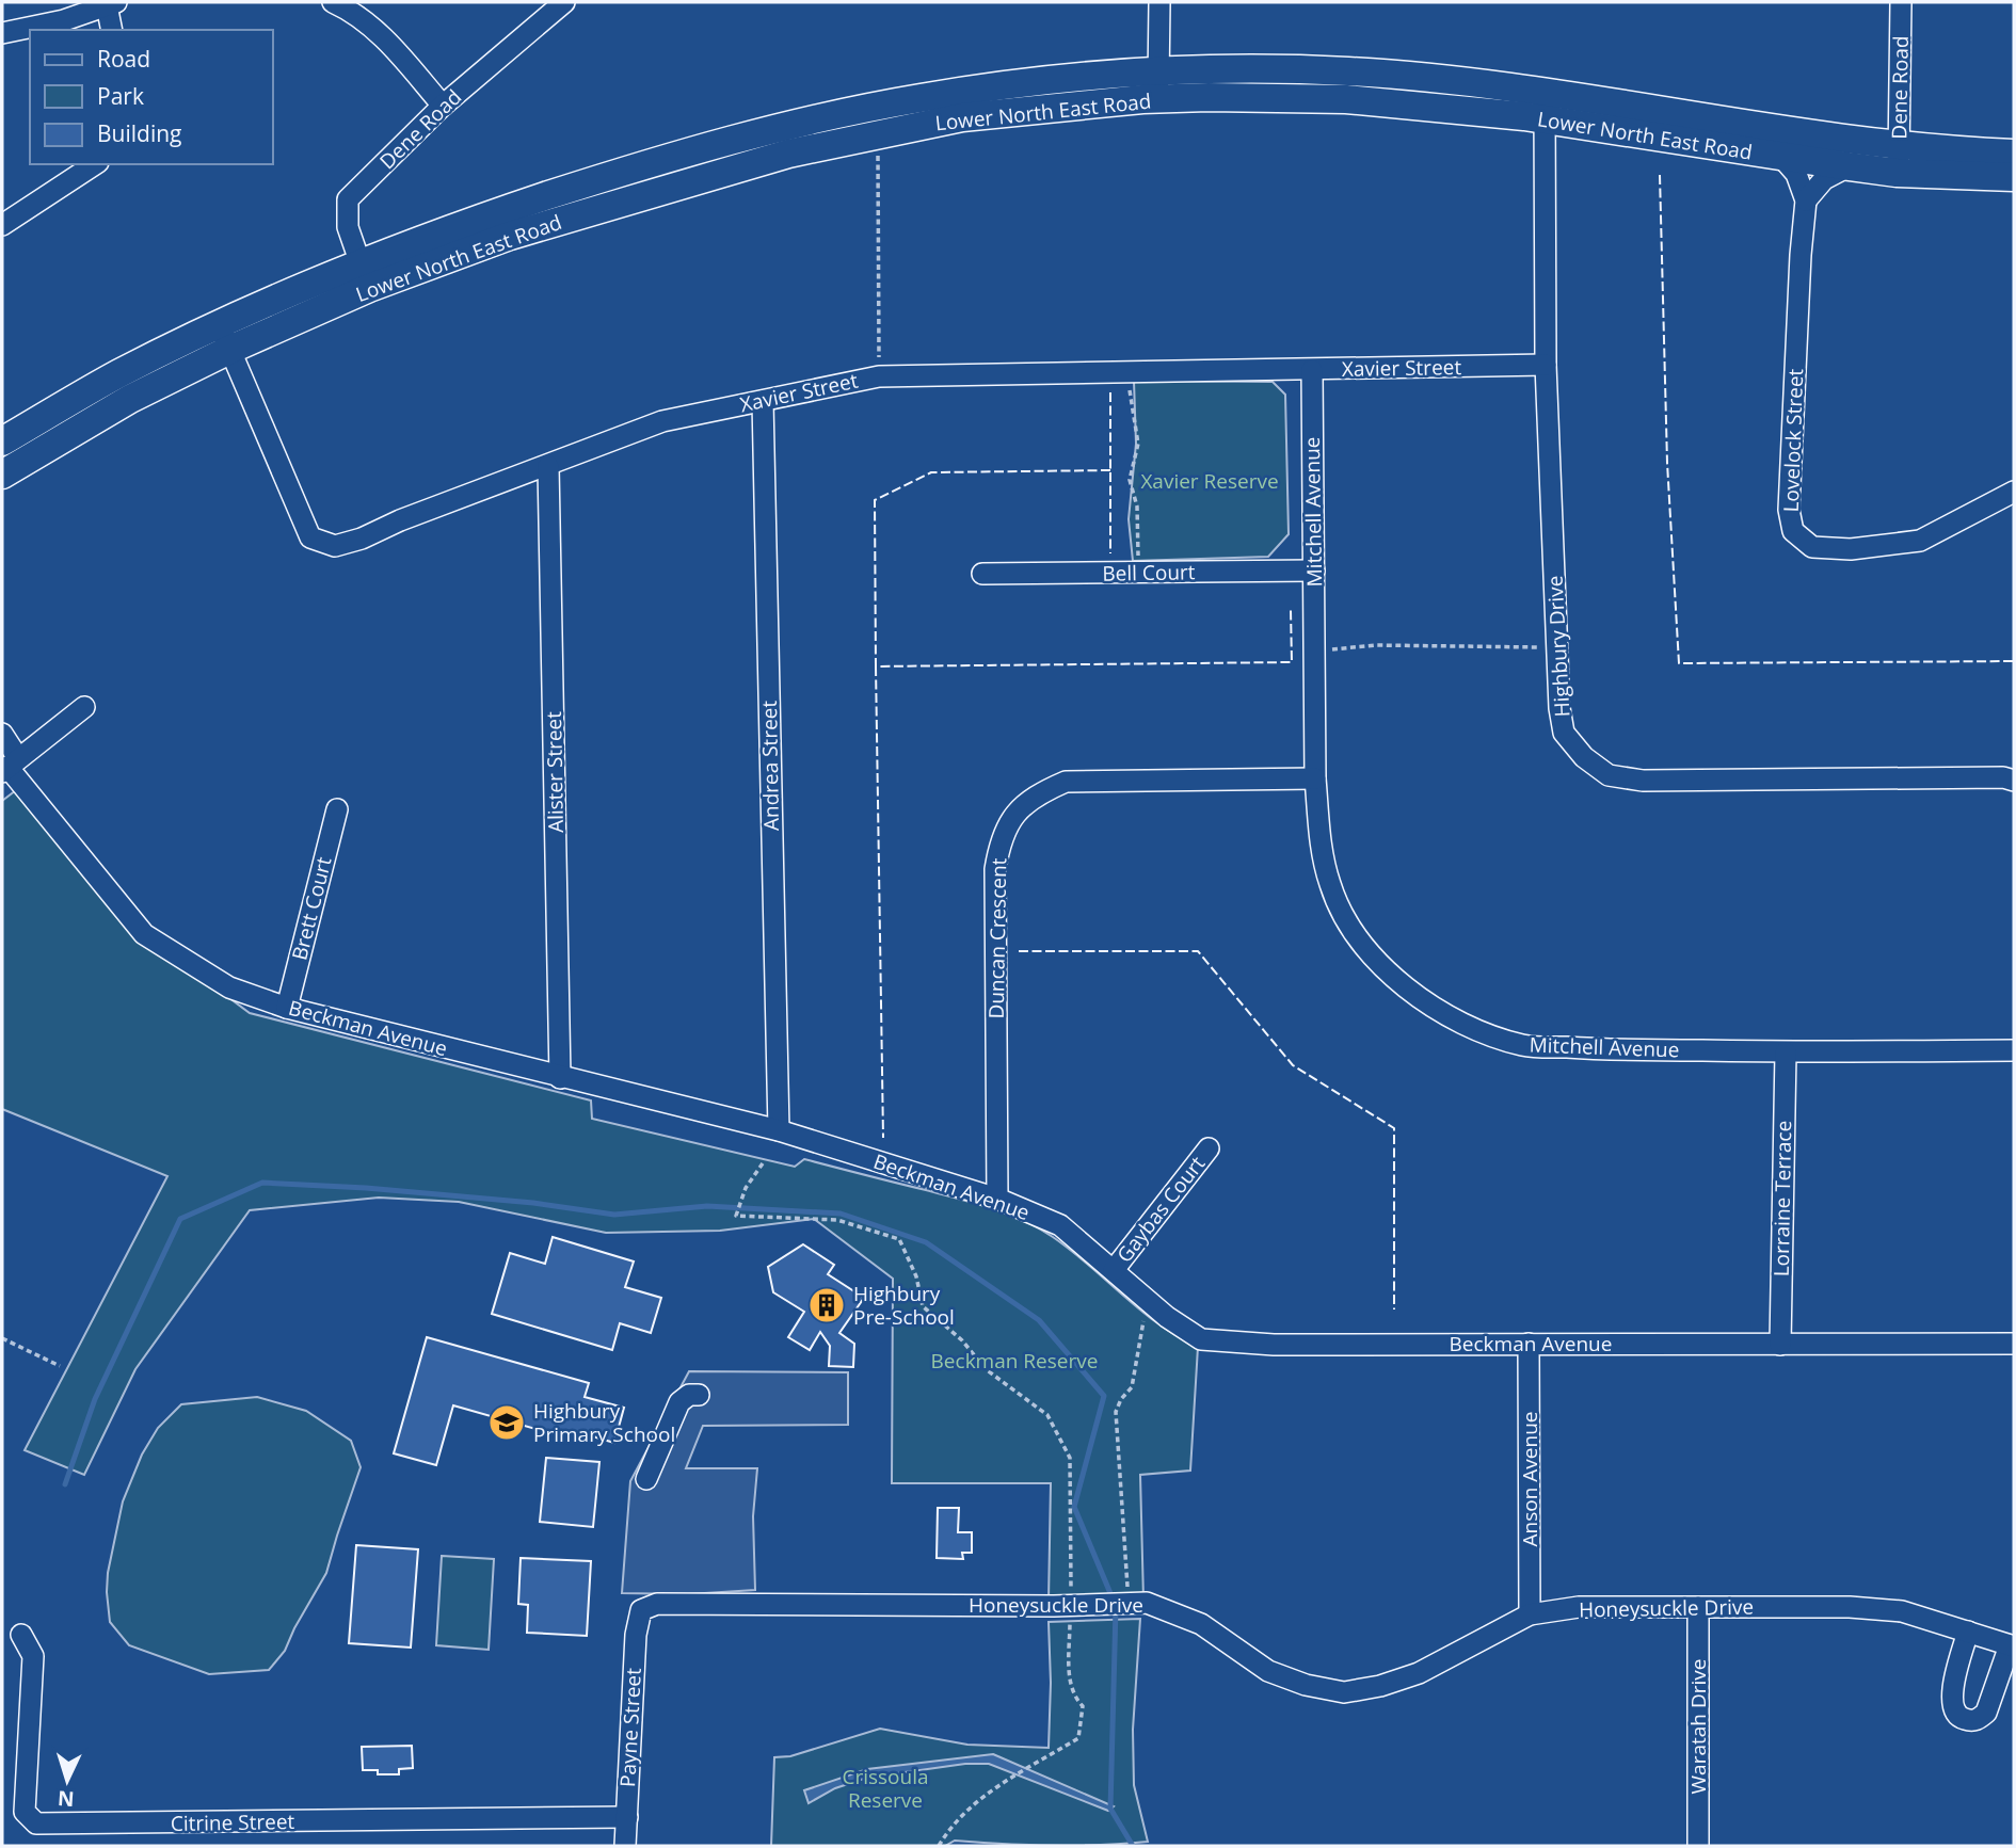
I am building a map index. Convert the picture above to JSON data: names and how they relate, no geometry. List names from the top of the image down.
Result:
{
  "streets": {
    "main road": ["Lower North East Road"],
    "street": [
      "Dene Road",
      "Xavier Street",
      "Lovelock Street",
      "Mitchell Avenue",
      "Bell Court",
      "Highbury Drive",
      "Andrea Street",
      "Alister Street",
      "Brett Court",
      "Duncan Crescent",
      "Beckman Avenue",
      "Lorraine Terrace",
      "Gaybas Court",
      "Anson Avenue",
      "Honeysuckle Drive",
      "Waratah Drive",
      "Payne Street",
      "Citrine Street"
    ]
  },
  "crossings": [
    ["Dene Road", "Lower North East Road"],
    ["Lower North East Road", "Xavier Street"],
    ["Lower North East Road", "Highbury Drive"],
    ["Xavier Street", "Mitchell Avenue"],
    ["Xavier Street", "Highbury Drive"],
    ["Xavier Street", "Andrea Street"],
    ["Xavier Street", "Alister Street"],
    ["Mitchell Avenue", "Bell Court"],
    ["Mitchell Avenue", "Duncan Crescent"],
    ["Mitchell Avenue", "Lorraine Terrace"],
    ["Andrea Street", "Beckman Avenue"],
    ["Alister Street", "Beckman Avenue"],
    ["Brett Court", "Beckman Avenue"],
    ["Duncan Crescent", "Beckman Avenue"],
    ["Beckman Avenue", "Lorraine Terrace"],
    ["Beckman Avenue", "Gaybas Court"],
    ["Beckman Avenue", "Anson Avenue"],
    ["Anson Avenue", "Honeysuckle Drive"],
    ["Honeysuckle Drive", "Waratah Drive"],
    ["Honeysuckle Drive", "Payne Street"],
    ["Payne Street", "Citrine Street"]
  ],
  "parks": ["Xavier Reserve", "Beckman Reserve", "Crissoula Reserve"],
  "places": {
    "building": ["Highbury Pre-School"],
    "school or university": ["Highbury Primary School"]
  },
  "legend": ["Road", "Park", "Building"],
  "north": "bottom"
}
